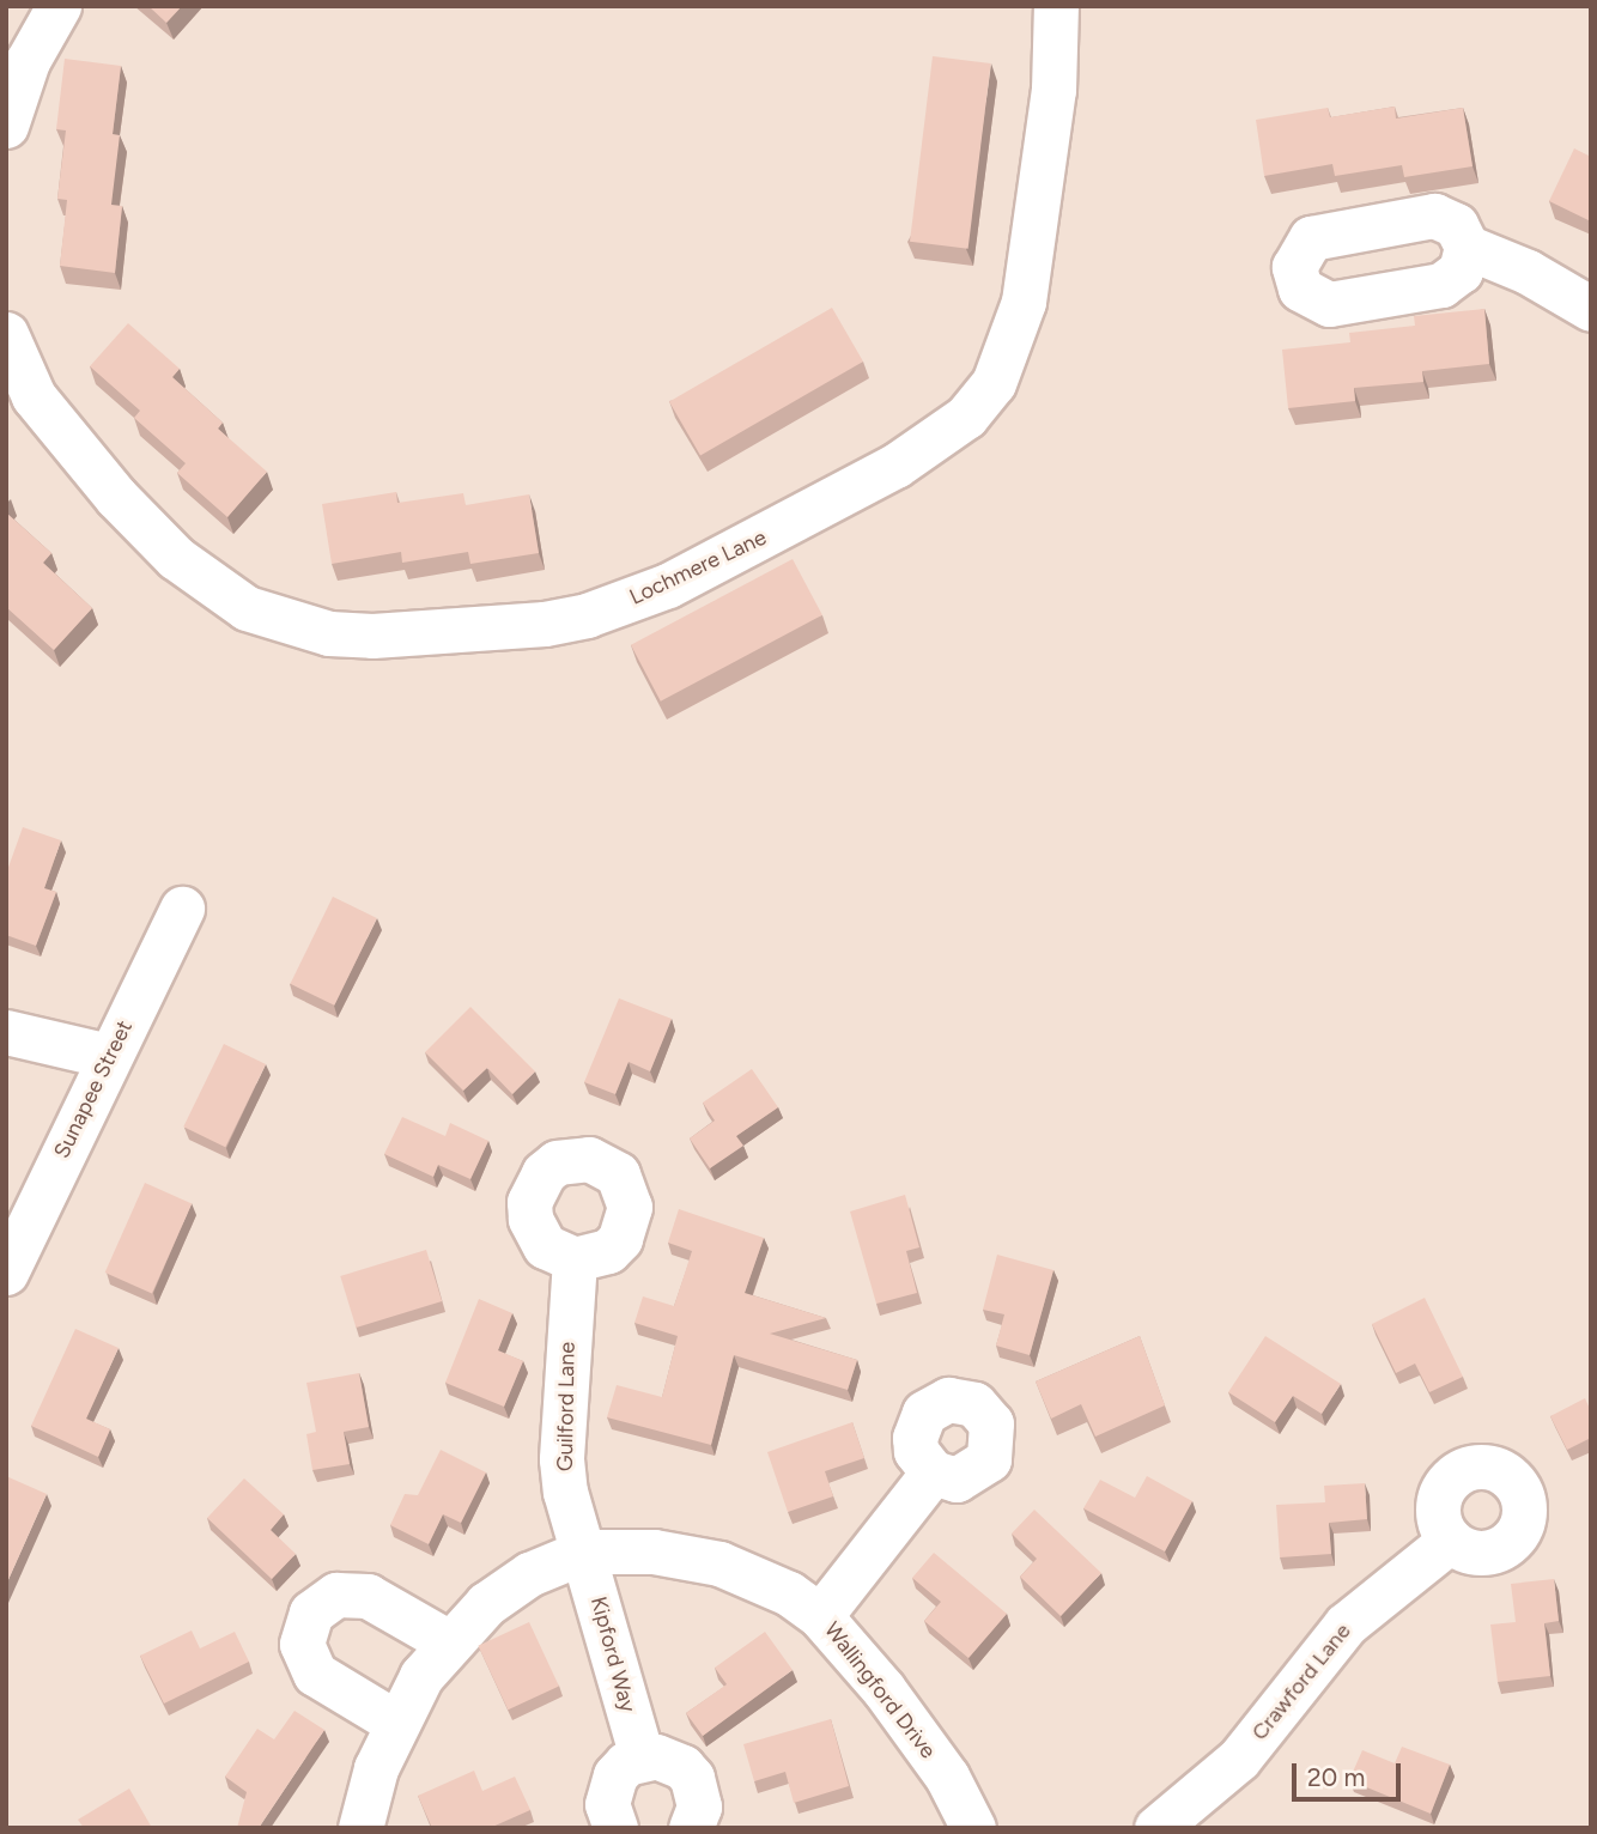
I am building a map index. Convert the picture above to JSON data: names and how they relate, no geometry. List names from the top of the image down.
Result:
{
  "streets": {
    "street": [
      "Lochmere Lane",
      "Sunapee Street",
      "Guilford Lane",
      "Kipford Way",
      "Crawford Lane",
      "Wallingford Drive"
    ]
  },
  "crossings": [
    ["Guilford Lane", "Kipford Way"],
    ["Guilford Lane", "Wallingford Drive"],
    ["Kipford Way", "Wallingford Drive"]
  ],
  "scale_bar": "20 m"
}
